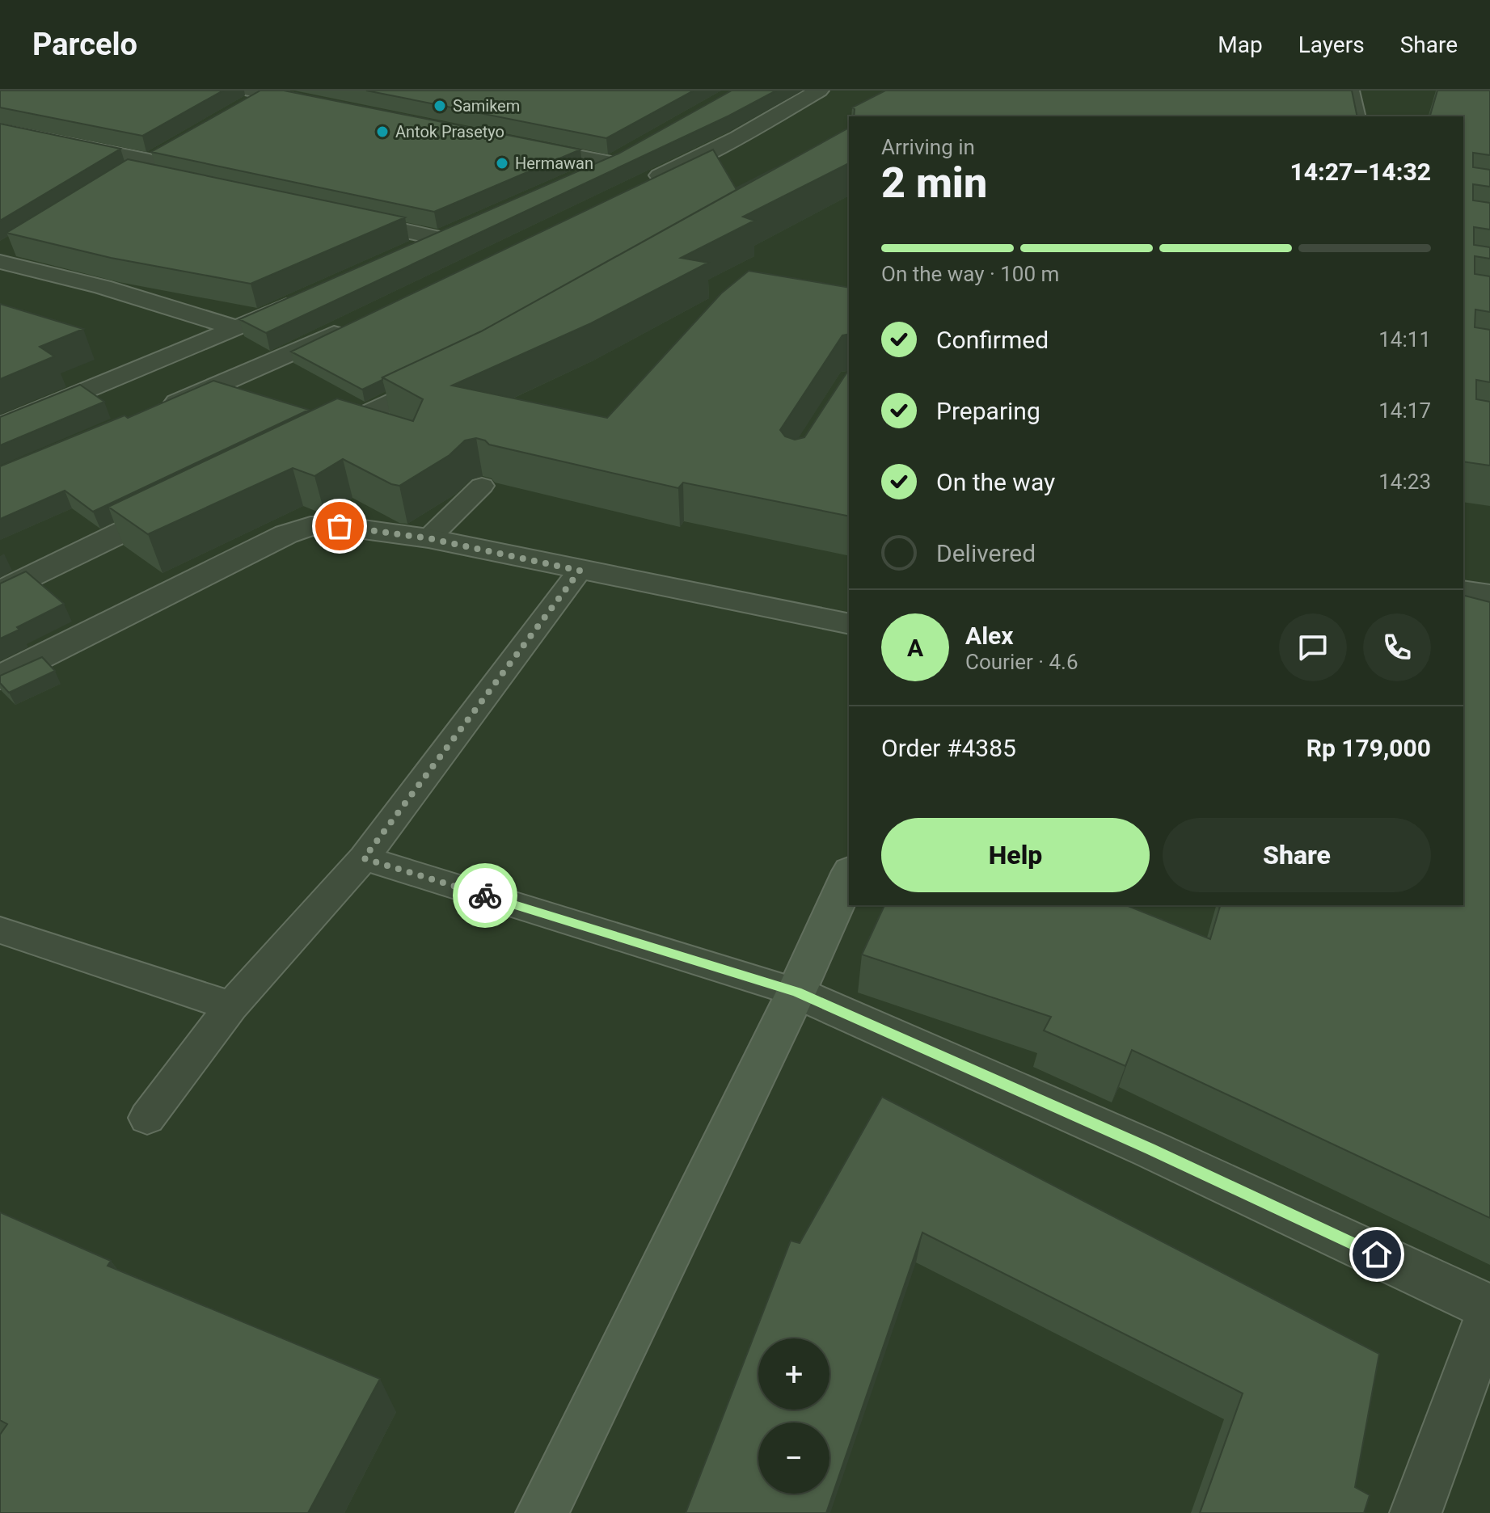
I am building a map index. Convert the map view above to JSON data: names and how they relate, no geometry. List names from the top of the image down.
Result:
{
  "places": ["Samikem", "Antok Prasetyo", "Hermawan"],
  "page": {
    "header": "Parcelo",
    "nav": ["Map", "Layers", "Share"],
    "heading": ["2 min", "Arriving in", "14:27–14:32"],
    "panel": [
      "Alex",
      "Courier · 4.6",
      "Order #4385",
      "Rp 179,000"
    ],
    "bar": "On the way · 100 m",
    "list": [
      ["Confirmed", "14:11"],
      ["Preparing", "14:17"],
      ["On the way", "14:23"],
      "Delivered"
    ],
    "round": "A",
    "buttons": ["Help", "Share"],
    "map_buttons": ["+", "−"]
  }
}
